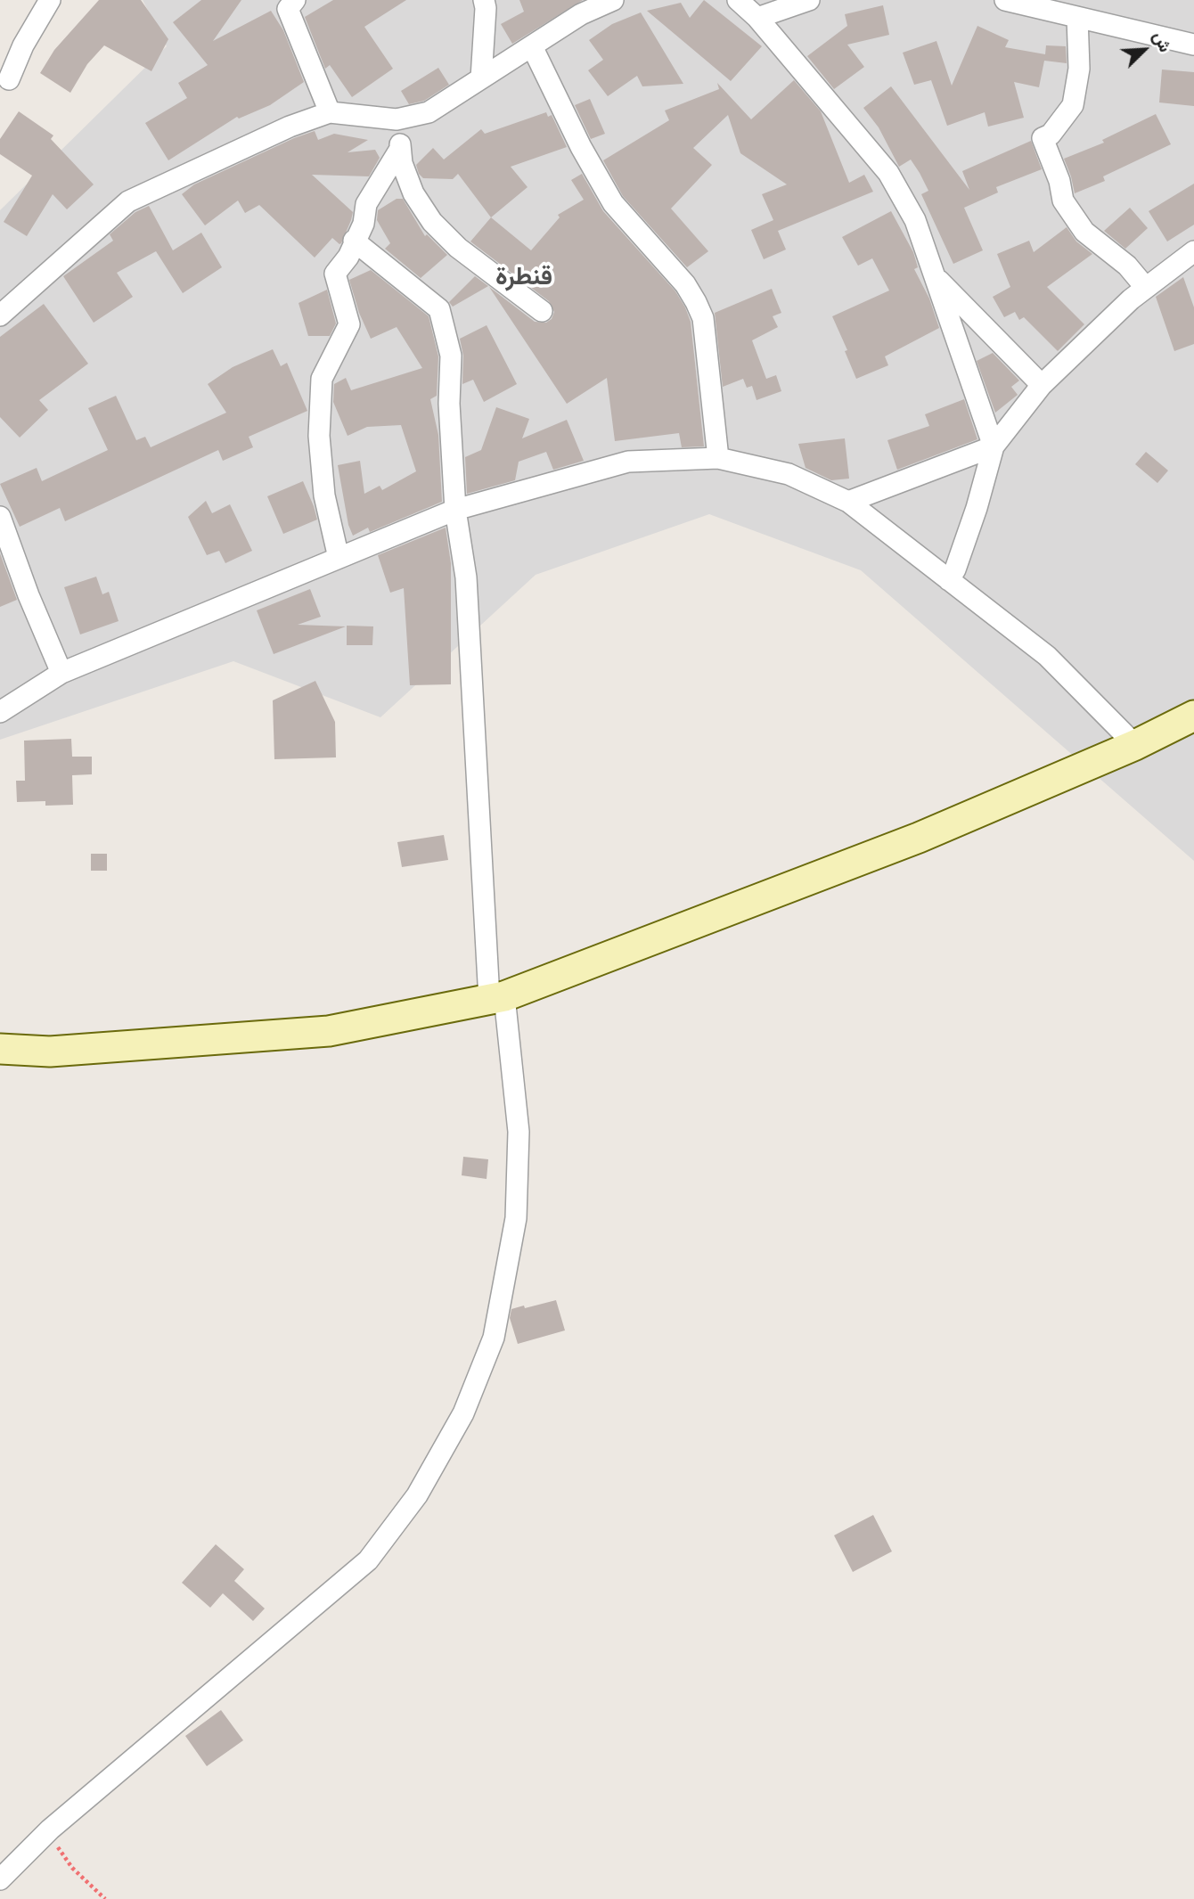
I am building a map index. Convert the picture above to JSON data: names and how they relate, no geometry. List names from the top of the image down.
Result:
{
  "districts": ["قنطرة"],
  "north": "top right"
}
